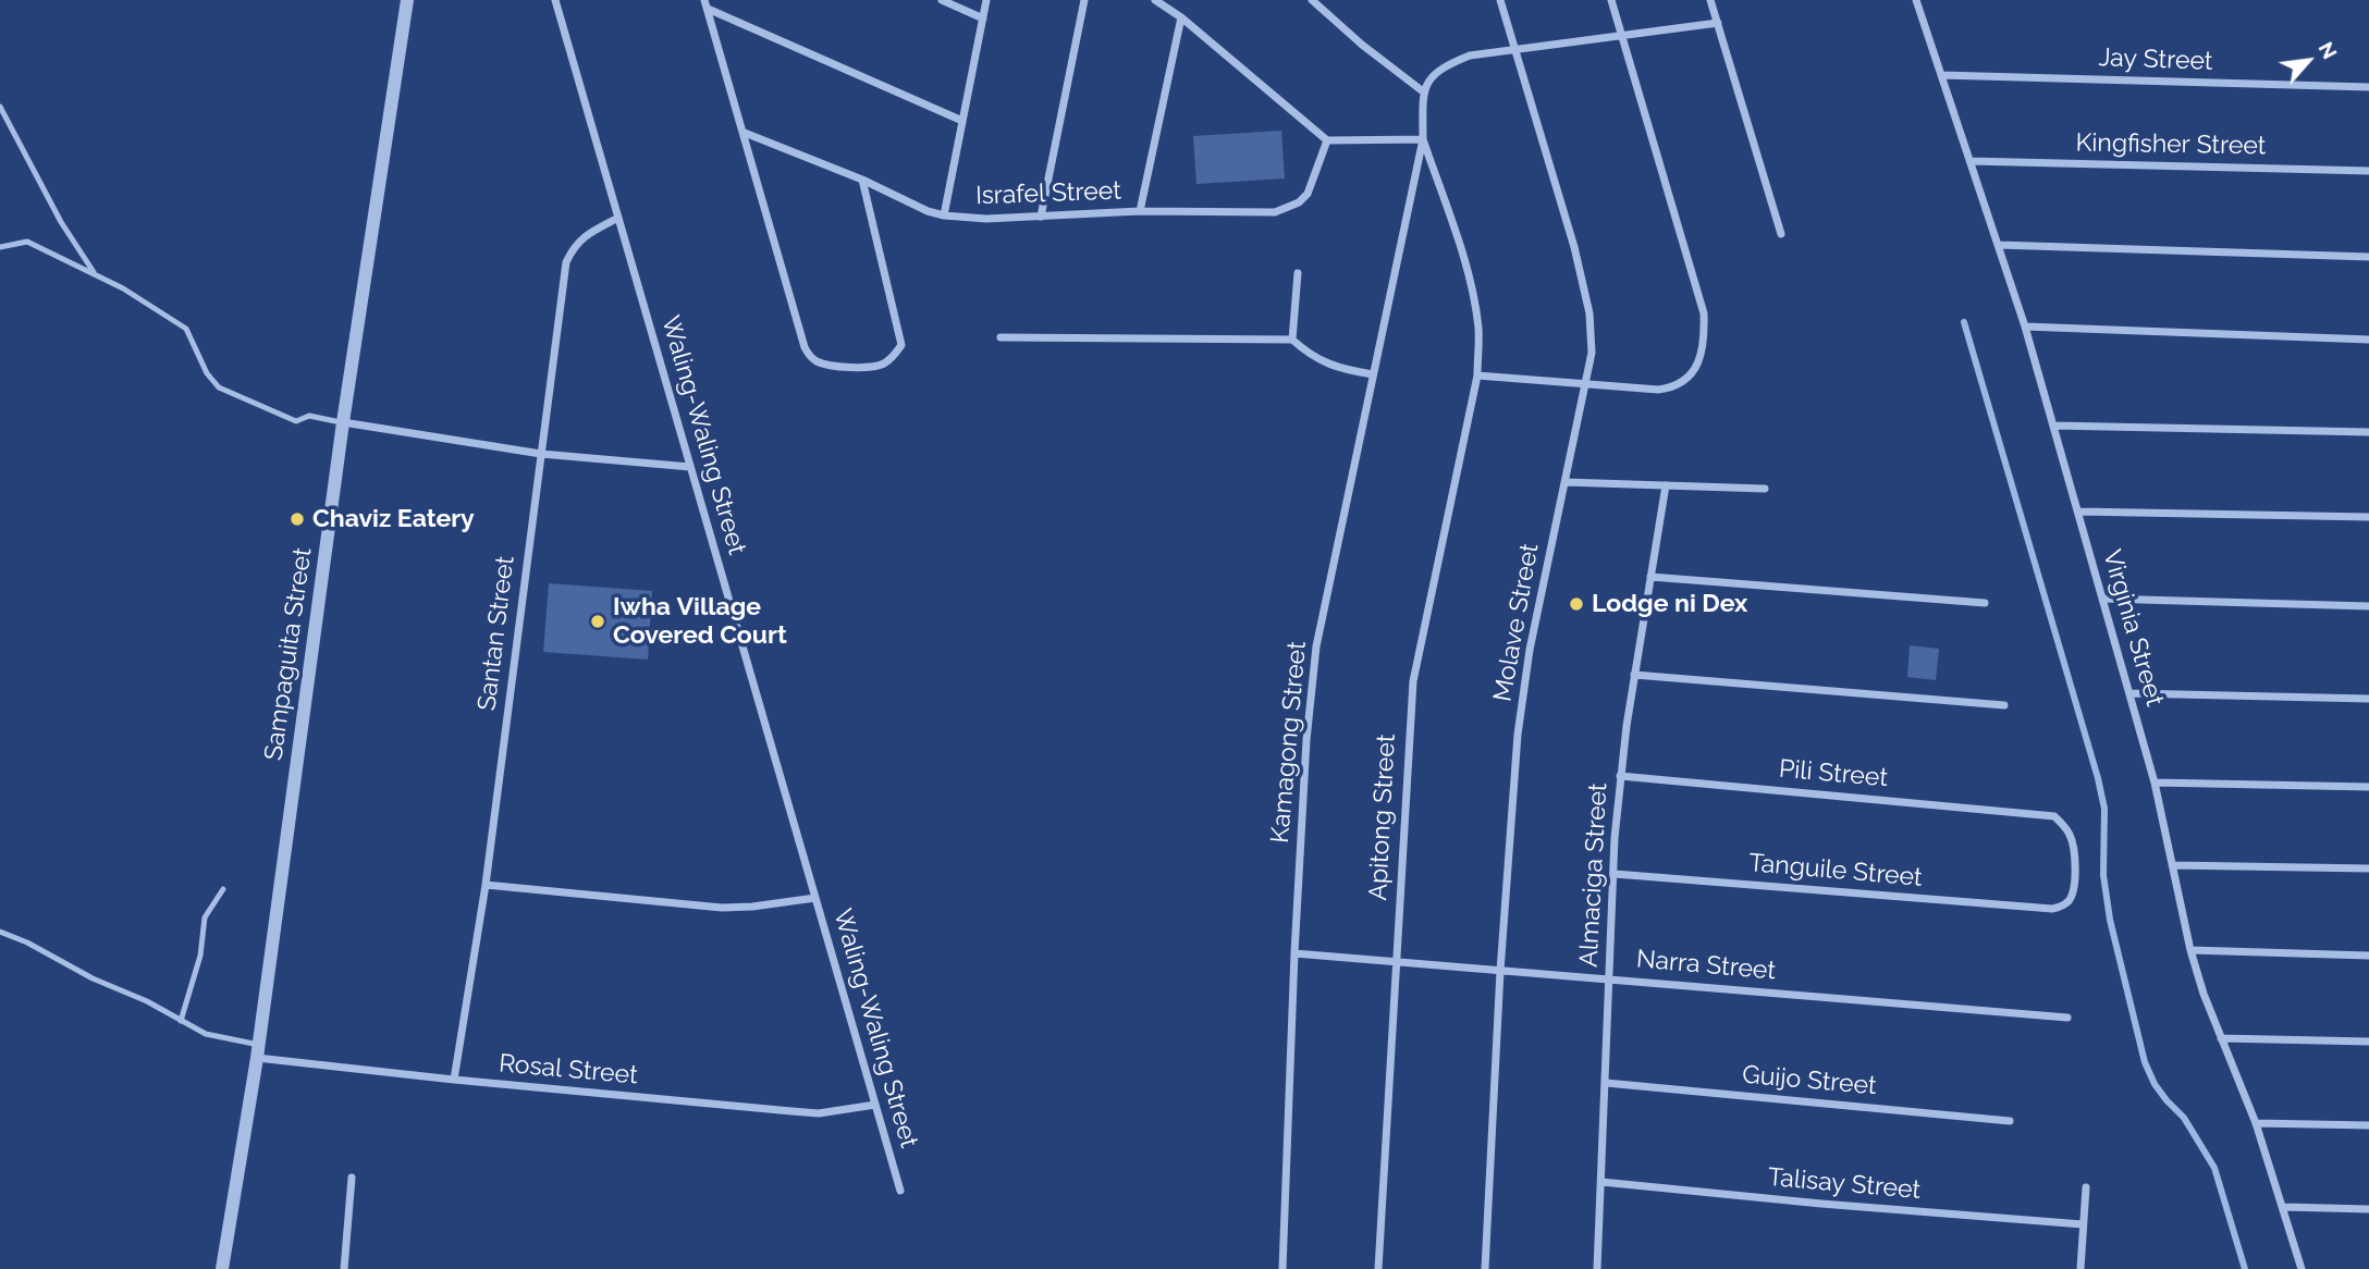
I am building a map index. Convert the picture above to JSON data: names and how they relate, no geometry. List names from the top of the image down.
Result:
{
  "streets": {
    "street": [
      "Jay Street",
      "Kingfisher Street",
      "Israfel Street",
      "Waling-Waling Street",
      "Molave Street",
      "Virginia Street",
      "Santan Street",
      "Sampaguita Street",
      "Kamagong Street",
      "Pili Street",
      "Apitong Street",
      "Tanguile Street",
      "Almaciga Street",
      "Narra Street",
      "Rosal Street",
      "Guijo Street",
      "Talisay Street"
    ]
  },
  "crossings": [
    ["Jay Street", "Virginia Street"],
    ["Kingfisher Street", "Virginia Street"],
    ["Waling-Waling Street", "Santan Street"],
    ["Waling-Waling Street", "Rosal Street"],
    ["Molave Street", "Narra Street"],
    ["Santan Street", "Rosal Street"],
    ["Sampaguita Street", "Rosal Street"],
    ["Kamagong Street", "Apitong Street"],
    ["Kamagong Street", "Narra Street"],
    ["Pili Street", "Tanguile Street"],
    ["Pili Street", "Almaciga Street"],
    ["Apitong Street", "Narra Street"],
    ["Tanguile Street", "Almaciga Street"],
    ["Almaciga Street", "Narra Street"],
    ["Almaciga Street", "Guijo Street"],
    ["Almaciga Street", "Talisay Street"]
  ],
  "places": ["Chaviz Eatery", "Lodge ni Dex", "Iwha Village Covered Court"],
  "north": "top right"
}
